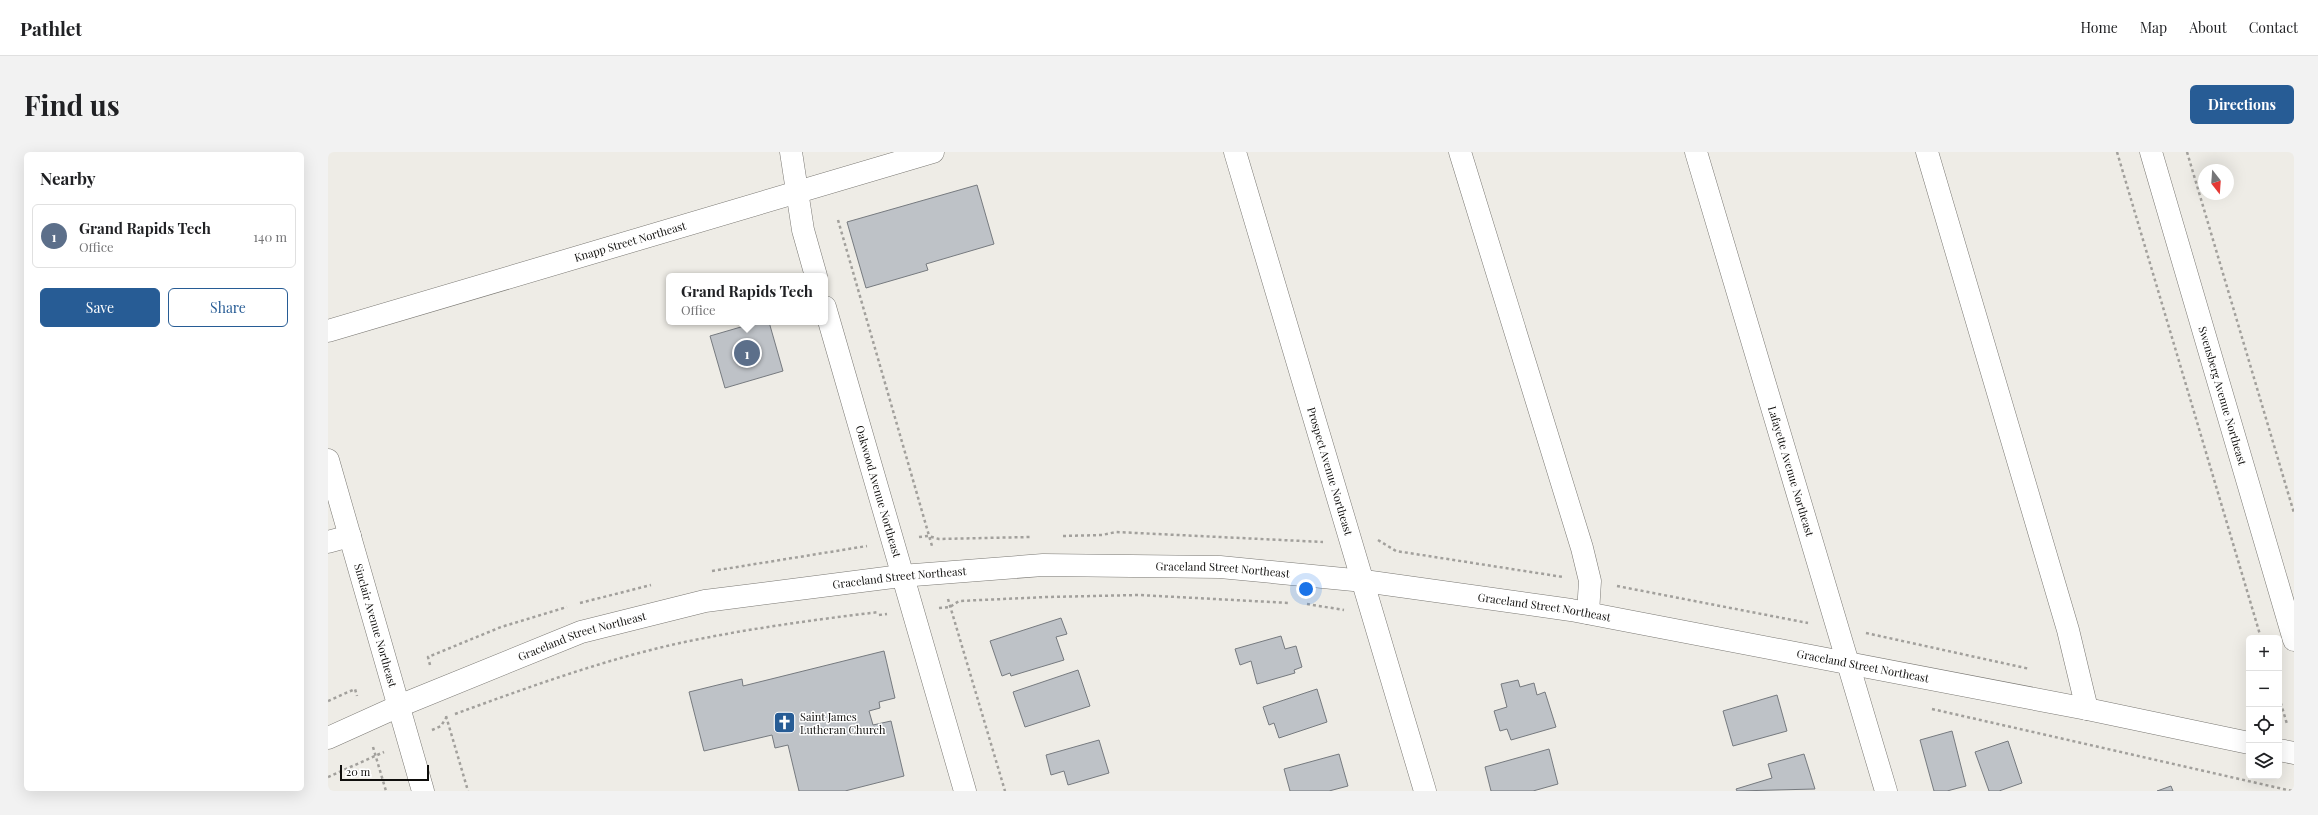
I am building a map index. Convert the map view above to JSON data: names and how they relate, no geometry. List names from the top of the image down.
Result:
{
  "streets": {
    "street": [
      "Knapp Street Northeast",
      "Swensberg Avenue Northeast",
      "Prospect Avenue Northeast",
      "Lafayette Avenue Northeast",
      "Oakwood Avenue Northeast",
      "Graceland Street Northeast",
      "Sinclair Avenue Northeast"
    ]
  },
  "crossings": [
    ["Prospect Avenue Northeast", "Graceland Street Northeast"],
    ["Lafayette Avenue Northeast", "Graceland Street Northeast"],
    ["Oakwood Avenue Northeast", "Graceland Street Northeast"],
    ["Graceland Street Northeast", "Sinclair Avenue Northeast"]
  ],
  "places": {
    "church": ["Saint James Lutheran Church"]
  },
  "scale_bar": "20 m",
  "north": "bottom",
  "page": {
    "header": "Pathlet",
    "nav": [
      "Home",
      "Map",
      "About",
      "Contact"
    ],
    "buttons": [
      "Directions",
      ["Save", "Share"]
    ],
    "title": "Find us",
    "heading": "Nearby",
    "list": [
      {
        "mark": "1",
        "name": "Grand Rapids Tech",
        "note": "Office",
        "value": "140 m"
      }
    ],
    "popup": ["Grand Rapids Tech", "Office"],
    "pins": "1",
    "map_buttons": ["+", "−"],
    "scale": "20 m"
  }
}
